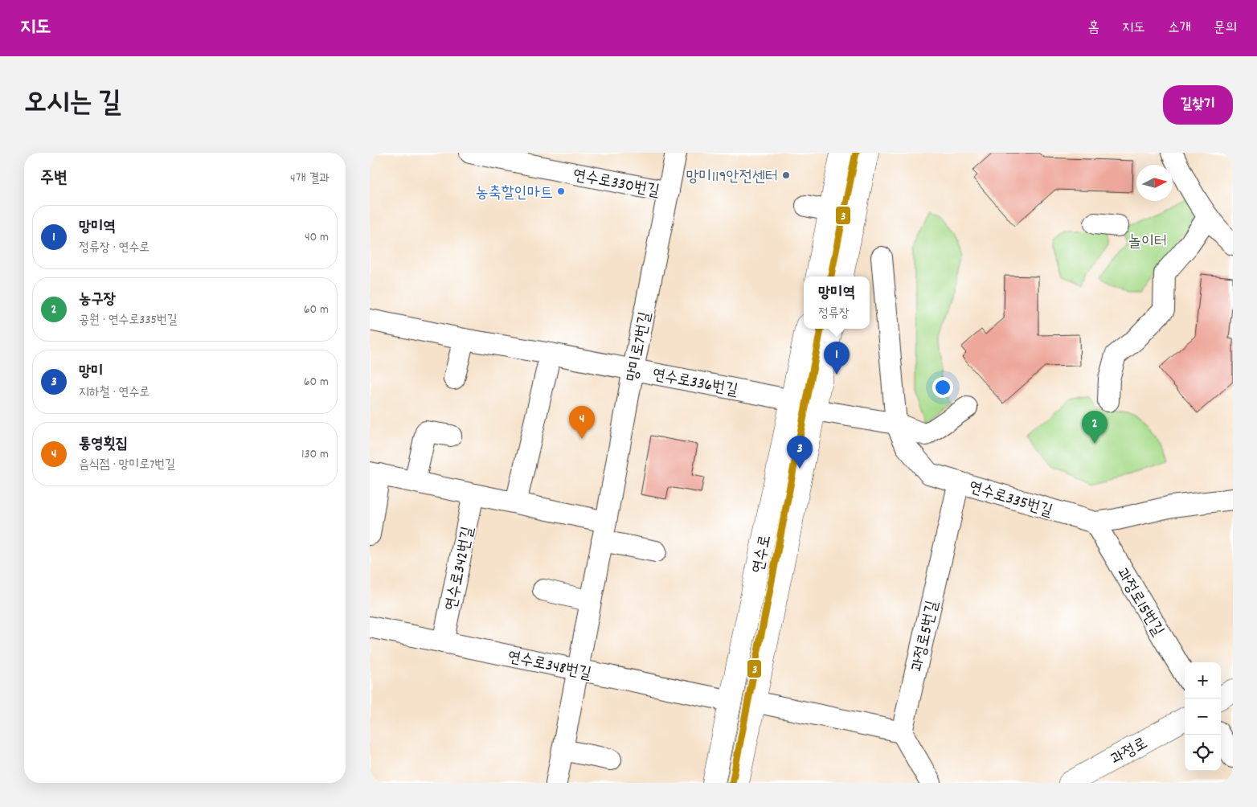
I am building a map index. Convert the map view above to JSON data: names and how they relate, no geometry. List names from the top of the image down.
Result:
{
  "streets": {
    "main road": ["연수로", "과정로"],
    "street": [
      "연수로330번길",
      "망미로7번길",
      "연수로336번길",
      "연수로335번길",
      "연수로342번길",
      "과정로15번길",
      "과정로5번길",
      "연수로348번길"
    ]
  },
  "crossings": [
    ["연수로330번길", "망미로7번길"],
    ["망미로7번길", "연수로336번길"],
    ["망미로7번길", "연수로348번길"],
    ["연수로336번길", "연수로"],
    ["연수로335번길", "과정로15번길"],
    ["연수로335번길", "과정로5번길"],
    ["연수로", "연수로348번길"],
    ["연수로342번길", "연수로348번길"]
  ],
  "parks": ["놀이터"],
  "places": ["망미119안전센터", "농축할인마트"],
  "lines": ["transit line 3"],
  "north": "right",
  "page": {
    "header": "지도",
    "nav": [
      "홈",
      "지도",
      "소개",
      "문의"
    ],
    "title": "오시는 길",
    "buttons": "길찾기",
    "heading": ["주변", "4개 결과"],
    "list": [
      {
        "mark": "1",
        "name": "망미역",
        "note": "정류장 · 연수로",
        "value": "40 m"
      },
      {
        "mark": "2",
        "name": "농구장",
        "note": "공원 · 연수로335번길",
        "value": "60 m"
      },
      {
        "mark": "3",
        "name": "망미",
        "note": "지하철 · 연수로",
        "value": "60 m"
      },
      {
        "mark": "4",
        "name": "통영횟집",
        "note": "음식점 · 망미로7번길",
        "value": "130 m"
      }
    ],
    "popup": ["망미역", "정류장"],
    "pins": [
      "1",
      "4",
      "2",
      "3"
    ],
    "map_buttons": ["+", "−"]
  }
}
